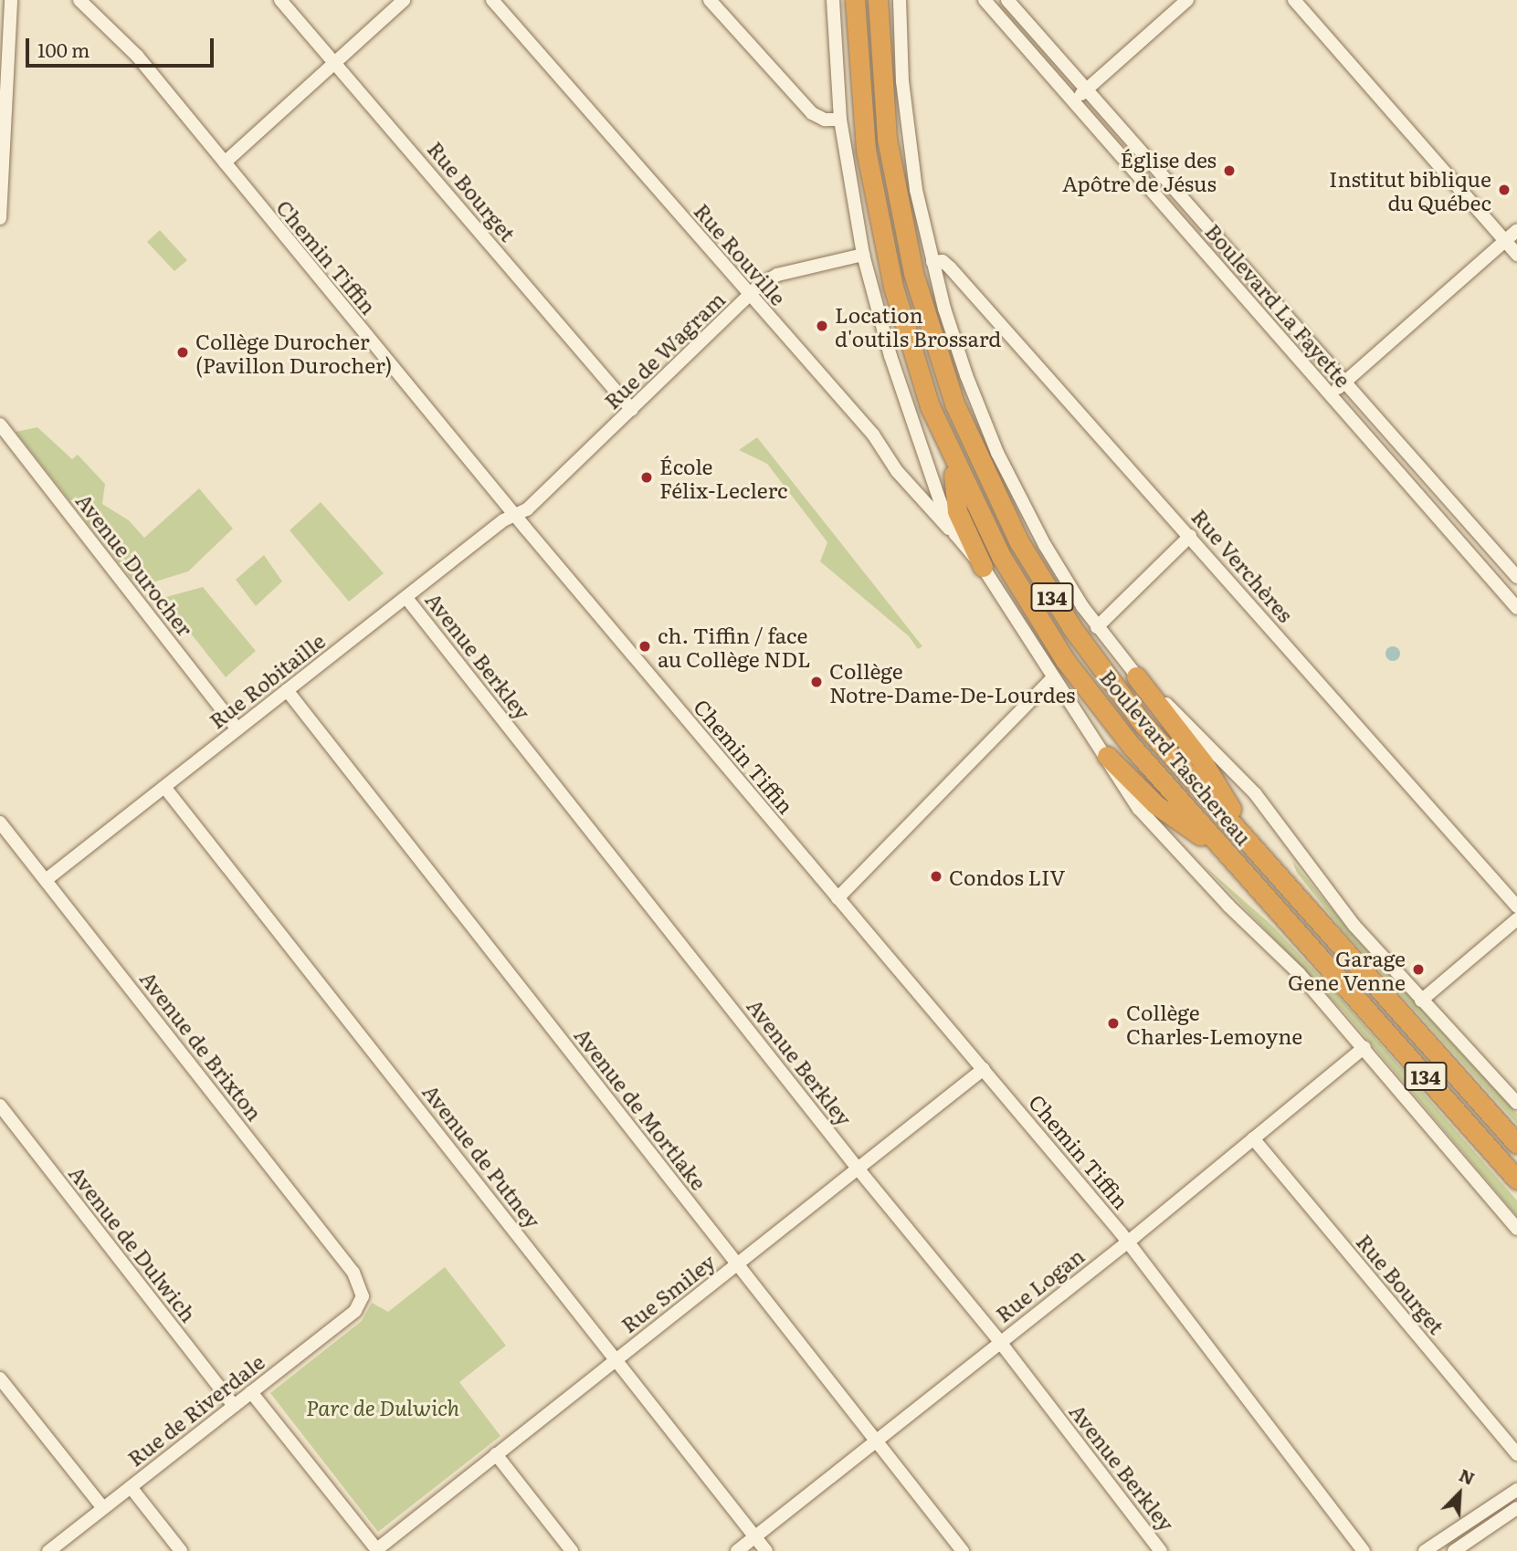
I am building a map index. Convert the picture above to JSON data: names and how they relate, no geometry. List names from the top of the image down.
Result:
{
  "streets": {
    "highway": ["134", "Boulevard Taschereau"],
    "street": [
      "Rue Bourget",
      "Rue Rouville",
      "Chemin Tiffin",
      "Boulevard La Fayette",
      "Rue de Wagram",
      "Avenue Durocher",
      "Rue Verchères",
      "Avenue Berkley",
      "Rue Robitaille",
      "Avenue de Brixton",
      "Avenue de Mortlake",
      "Avenue de Putney",
      "Avenue de Dulwich",
      "Rue Logan",
      "Rue Smiley",
      "Rue de Riverdale"
    ]
  },
  "crossings": [
    ["Rue Bourget", "Rue de Wagram"],
    ["Rue Bourget", "Rue Logan"],
    ["Rue Rouville", "Rue de Wagram"],
    ["Chemin Tiffin", "Rue de Wagram"],
    ["Chemin Tiffin", "Rue Robitaille"],
    ["Chemin Tiffin", "Rue Logan"],
    ["Chemin Tiffin", "Rue Smiley"],
    ["Rue de Wagram", "Rue Robitaille"],
    ["Avenue Durocher", "Rue Robitaille"],
    ["Rue Verchères", "Boulevard Taschereau"],
    ["Avenue Berkley", "Rue Robitaille"],
    ["Avenue Berkley", "Rue Logan"],
    ["Avenue Berkley", "Rue Smiley"],
    ["Rue Robitaille", "Avenue de Brixton"],
    ["Rue Robitaille", "Avenue de Mortlake"],
    ["Rue Robitaille", "Avenue de Putney"],
    ["Avenue de Brixton", "Rue de Riverdale"],
    ["Avenue de Mortlake", "Rue Logan"],
    ["Avenue de Mortlake", "Rue Smiley"],
    ["Avenue de Putney", "Rue Logan"],
    ["Avenue de Putney", "Rue Smiley"],
    ["Avenue de Dulwich", "Rue de Riverdale"]
  ],
  "parks": ["Parc de Dulwich"],
  "places": [
    "Église des Apôtre de Jésus",
    "Institut biblique du Québec",
    "Location d'outils Brossard",
    "Collège Durocher (Pavillon Durocher)",
    "École Félix-Leclerc",
    "ch. Tiffin / face au Collège NDL",
    "Collège Notre-Dame-De-Lourdes",
    "Condos LIV",
    "Garage Gene Venne",
    "Collège Charles-Lemoyne"
  ],
  "scale_bar": "100 m",
  "north": "top right"
}
